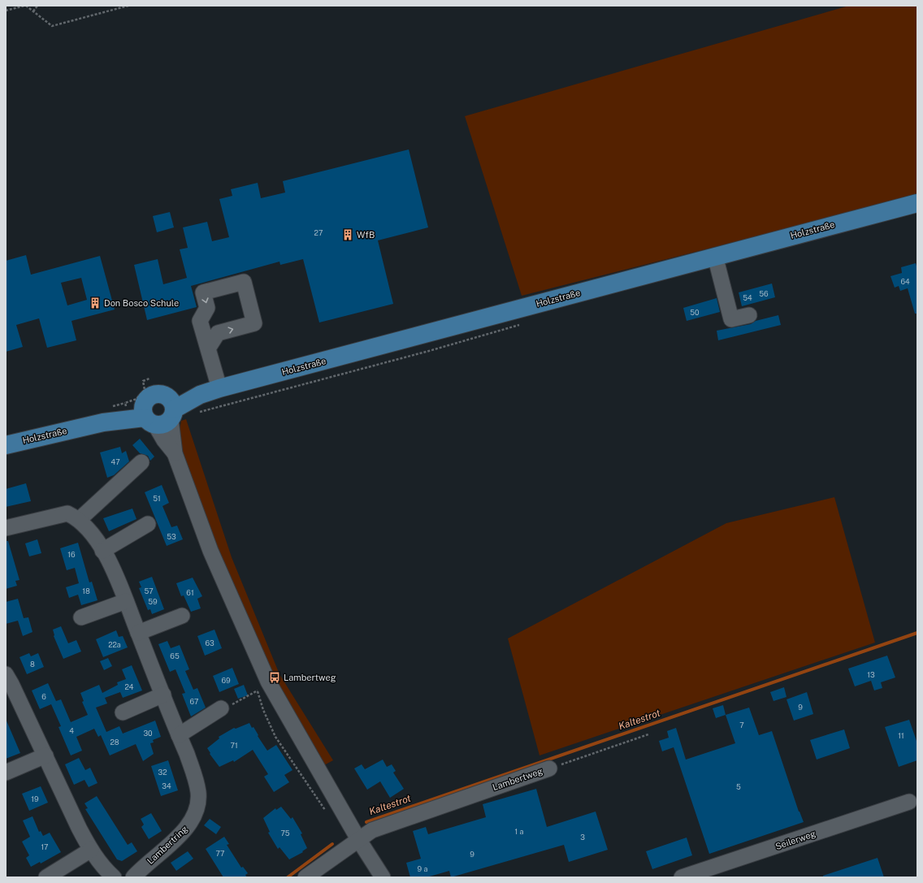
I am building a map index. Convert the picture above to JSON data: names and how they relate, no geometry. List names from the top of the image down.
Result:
{
  "streets": {
    "main road": ["Holzstraße"],
    "street": ["Lambertweg", "Seilerweg", "Lambertring"]
  },
  "water": ["Kaltestrot"],
  "places": {
    "building": ["WfB", "Don Bosco Schule"],
    "bus stop": ["Lambertweg"]
  },
  "house_numbers": [
    "27",
    "64",
    "56",
    "54",
    "50",
    "47",
    "51",
    "53",
    "16",
    "18",
    "57",
    "61",
    "59",
    "63",
    "22a",
    "65",
    "8",
    "13",
    "69",
    "24",
    "6",
    "67",
    "9",
    "7",
    "4",
    "30",
    "11",
    "28",
    "71",
    "32",
    "34",
    "5",
    "19",
    "1 a",
    "75",
    "3",
    "17",
    "77",
    "9",
    "9 a"
  ]
}
